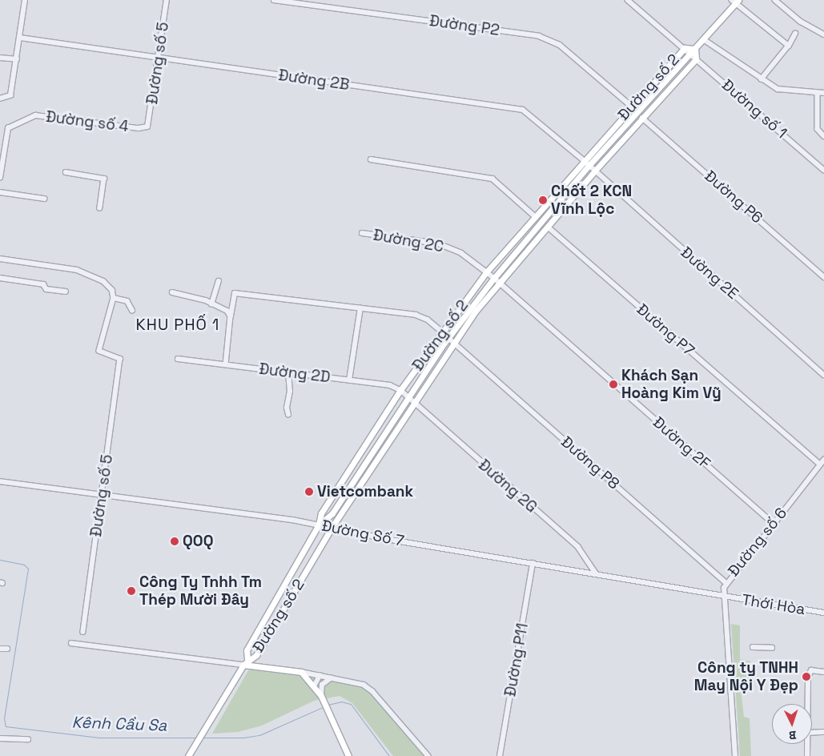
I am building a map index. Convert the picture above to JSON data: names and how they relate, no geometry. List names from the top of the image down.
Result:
{
  "streets": {
    "main road": ["Đường số 2"],
    "street": [
      "Đường P2",
      "Đường số 5",
      "Đường 2B",
      "Đường số 1",
      "Đường số 4",
      "Đường P6",
      "Đường 2C",
      "Đường 2E",
      "Đường P7",
      "Đường 2D",
      "Đường 2F",
      "Đường P8",
      "Đường 2G",
      "Đường Số 7",
      "Đường số 6",
      "Thới Hòa",
      "Đường P11"
    ]
  },
  "crossings": [
    ["Đường P2", "Đường số 2"],
    ["Đường số 5", "Đường 2B"],
    ["Đường số 5", "Đường số 4"],
    ["Đường số 5", "Đường Số 7"],
    ["Đường 2B", "Đường số 2"],
    ["Đường 2B", "Đường 2E"],
    ["Đường số 2", "Đường số 1"],
    ["Đường số 2", "Đường P6"],
    ["Đường số 2", "Đường 2C"],
    ["Đường số 2", "Đường 2E"],
    ["Đường số 2", "Đường P7"],
    ["Đường số 2", "Đường 2D"],
    ["Đường số 2", "Đường 2F"],
    ["Đường số 2", "Đường P8"],
    ["Đường số 2", "Đường 2G"],
    ["Đường số 2", "Đường Số 7"],
    ["Đường 2C", "Đường 2F"],
    ["Đường P7", "Đường số 6"],
    ["Đường 2D", "Đường 2G"],
    ["Đường 2F", "Đường số 6"],
    ["Đường P8", "Đường số 6"],
    ["Đường 2G", "Đường Số 7"],
    ["Đường Số 7", "Đường số 6"],
    ["Đường Số 7", "Thới Hòa"],
    ["Đường Số 7", "Đường P11"],
    ["Đường số 6", "Thới Hòa"]
  ],
  "districts": ["KHU PHỐ 1"],
  "water": ["Kênh Cầu Sa"],
  "places": [
    "Chốt 2 KCN Vĩnh Lộc",
    "Khách Sạn Hoàng Kim Vỹ",
    "Vietcombank",
    "QOQ",
    "Công Ty Tnhh Tm Thép Mười Đây",
    "Công ty TNHH May Nội Y Đẹp"
  ],
  "north": "bottom"
}
